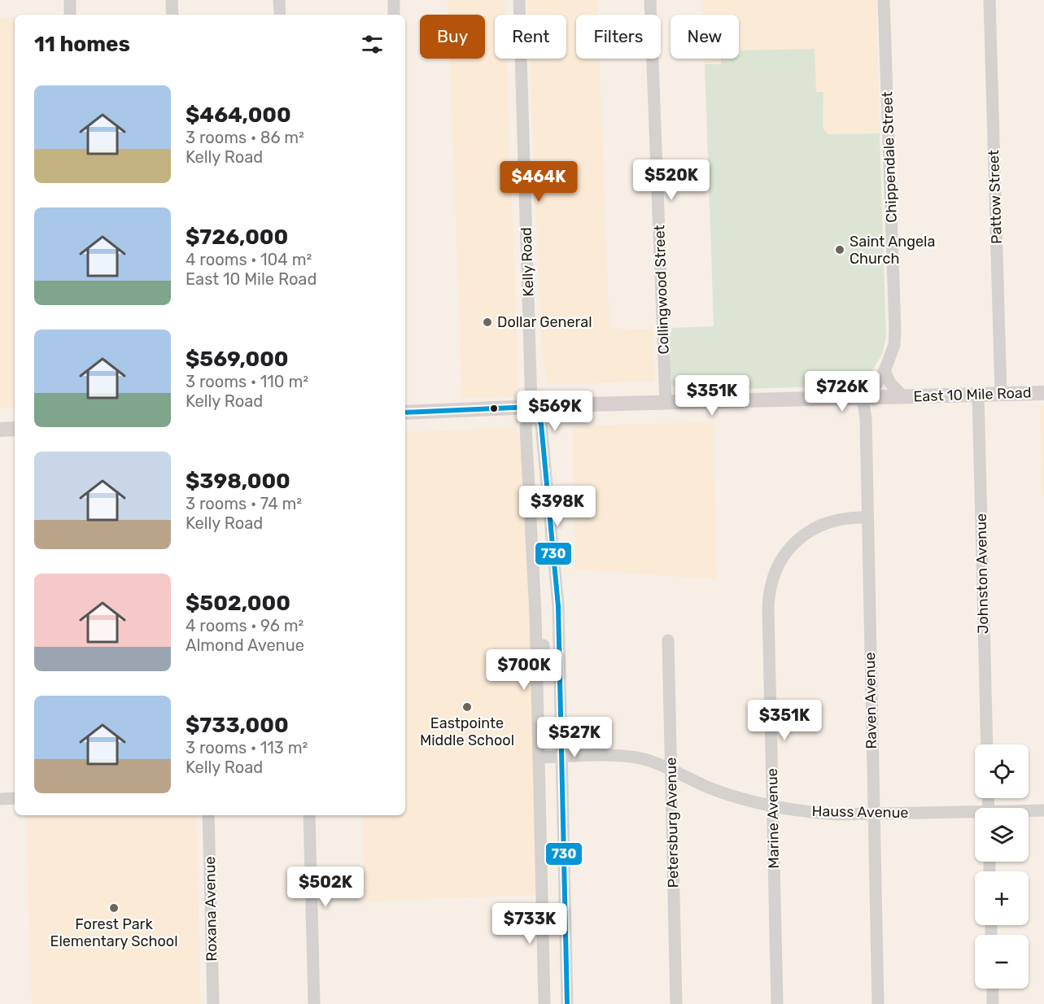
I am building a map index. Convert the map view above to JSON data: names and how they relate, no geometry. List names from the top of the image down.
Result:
{
  "streets": {
    "main road": ["East 10 Mile Road"],
    "street": [
      "Chippendale Street",
      "Pattow Street",
      "Kelly Road",
      "Collingwood Street",
      "Johnston Avenue",
      "Raven Avenue",
      "Hauss Avenue",
      "Marine Avenue",
      "Petersburg Avenue",
      "Roxana Avenue"
    ]
  },
  "crossings": [
    ["Chippendale Street", "East 10 Mile Road"],
    ["Chippendale Street", "Raven Avenue"],
    ["Pattow Street", "East 10 Mile Road"],
    ["Kelly Road", "East 10 Mile Road"],
    ["Kelly Road", "Hauss Avenue"],
    ["Collingwood Street", "East 10 Mile Road"],
    ["East 10 Mile Road", "Johnston Avenue"],
    ["East 10 Mile Road", "Raven Avenue"],
    ["Raven Avenue", "Hauss Avenue"],
    ["Raven Avenue", "Marine Avenue"],
    ["Hauss Avenue", "Marine Avenue"],
    ["Hauss Avenue", "Petersburg Avenue"]
  ],
  "places": [
    "Saint Angela Church",
    "Dollar General",
    "Eastpointe Middle School",
    "Forest Park Elementary School"
  ],
  "lines": ["transit line 730"],
  "page": {
    "chip": [
      "Buy",
      "Rent",
      "Filters",
      "New"
    ],
    "heading": "11 homes",
    "list": [
      {
        "name": "$464,000",
        "note": "3 rooms · 86 m² · Kelly Road"
      },
      {
        "name": "$726,000",
        "note": "4 rooms · 104 m² · East 10 Mile Road"
      },
      {
        "name": "$569,000",
        "note": "3 rooms · 110 m² · Kelly Road"
      },
      {
        "name": "$398,000",
        "note": "3 rooms · 74 m² · Kelly Road"
      },
      {
        "name": "$502,000",
        "note": "4 rooms · 96 m² · Almond Avenue"
      },
      {
        "name": "$733,000",
        "note": "3 rooms · 113 m² · Kelly Road"
      }
    ],
    "price": [
      "$520K",
      "$464K",
      "$726K",
      "$351K",
      "$569K",
      "$398K",
      "$700K",
      "$351K",
      "$527K",
      "$502K",
      "$733K"
    ],
    "map_buttons": ["+", "−"]
  }
}
